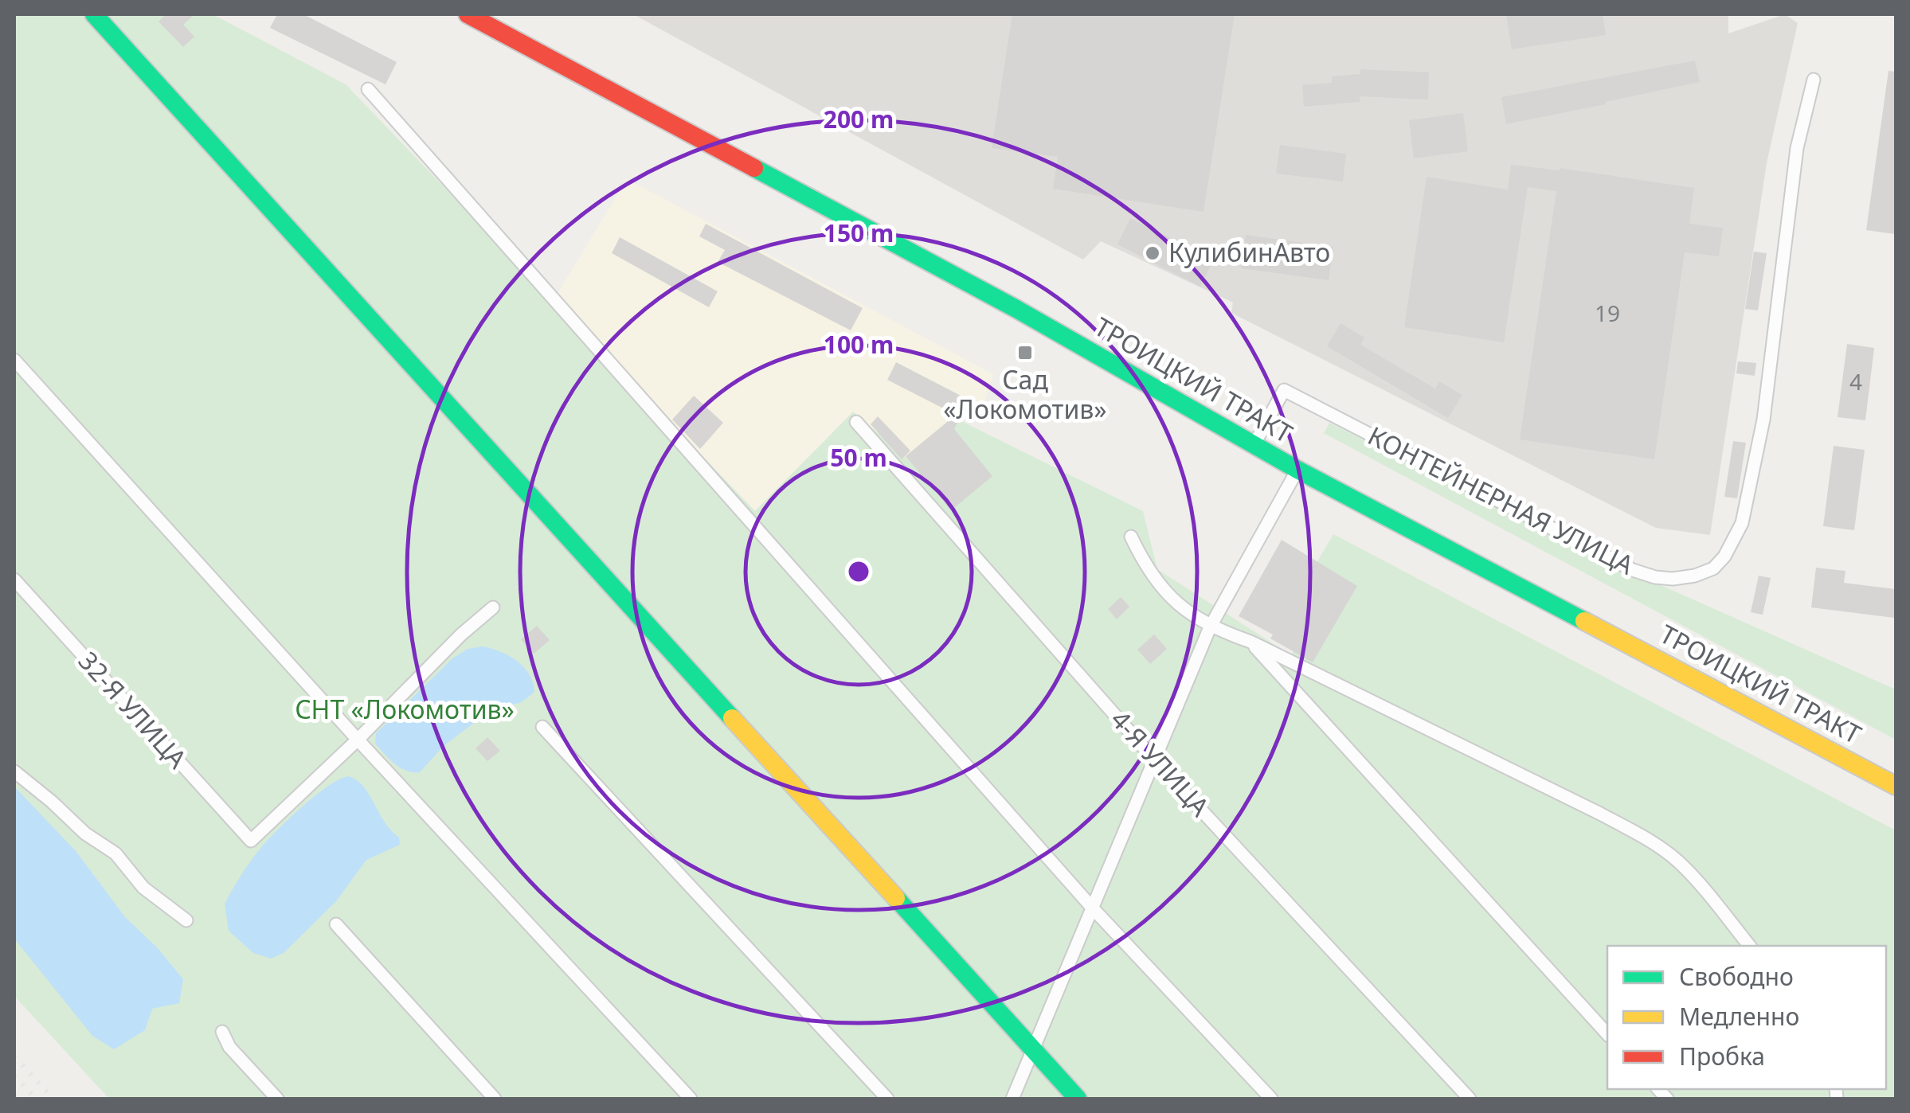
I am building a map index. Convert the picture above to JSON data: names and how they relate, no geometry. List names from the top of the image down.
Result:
{
  "streets": {
    "main road": ["ТРОИЦКИЙ ТРАКТ"],
    "street": ["КОНТЕЙНЕРНАЯ УЛИЦА", "32-Я УЛИЦА", "4-Я УЛИЦА"]
  },
  "crossings": [
    ["ТРОИЦКИЙ ТРАКТ", "КОНТЕЙНЕРНАЯ УЛИЦА"]
  ],
  "parks": ["СНТ «Локомотив»"],
  "places": {
    "other": ["КулибинАвто"],
    "transit": ["Сад «Локомотив»"]
  },
  "house_numbers": ["19", "4"],
  "legend": ["Свободно", "Медленно", "Пробка"],
  "rings": [
    "200 m",
    "150 m",
    "100 m",
    "50 m"
  ]
}
